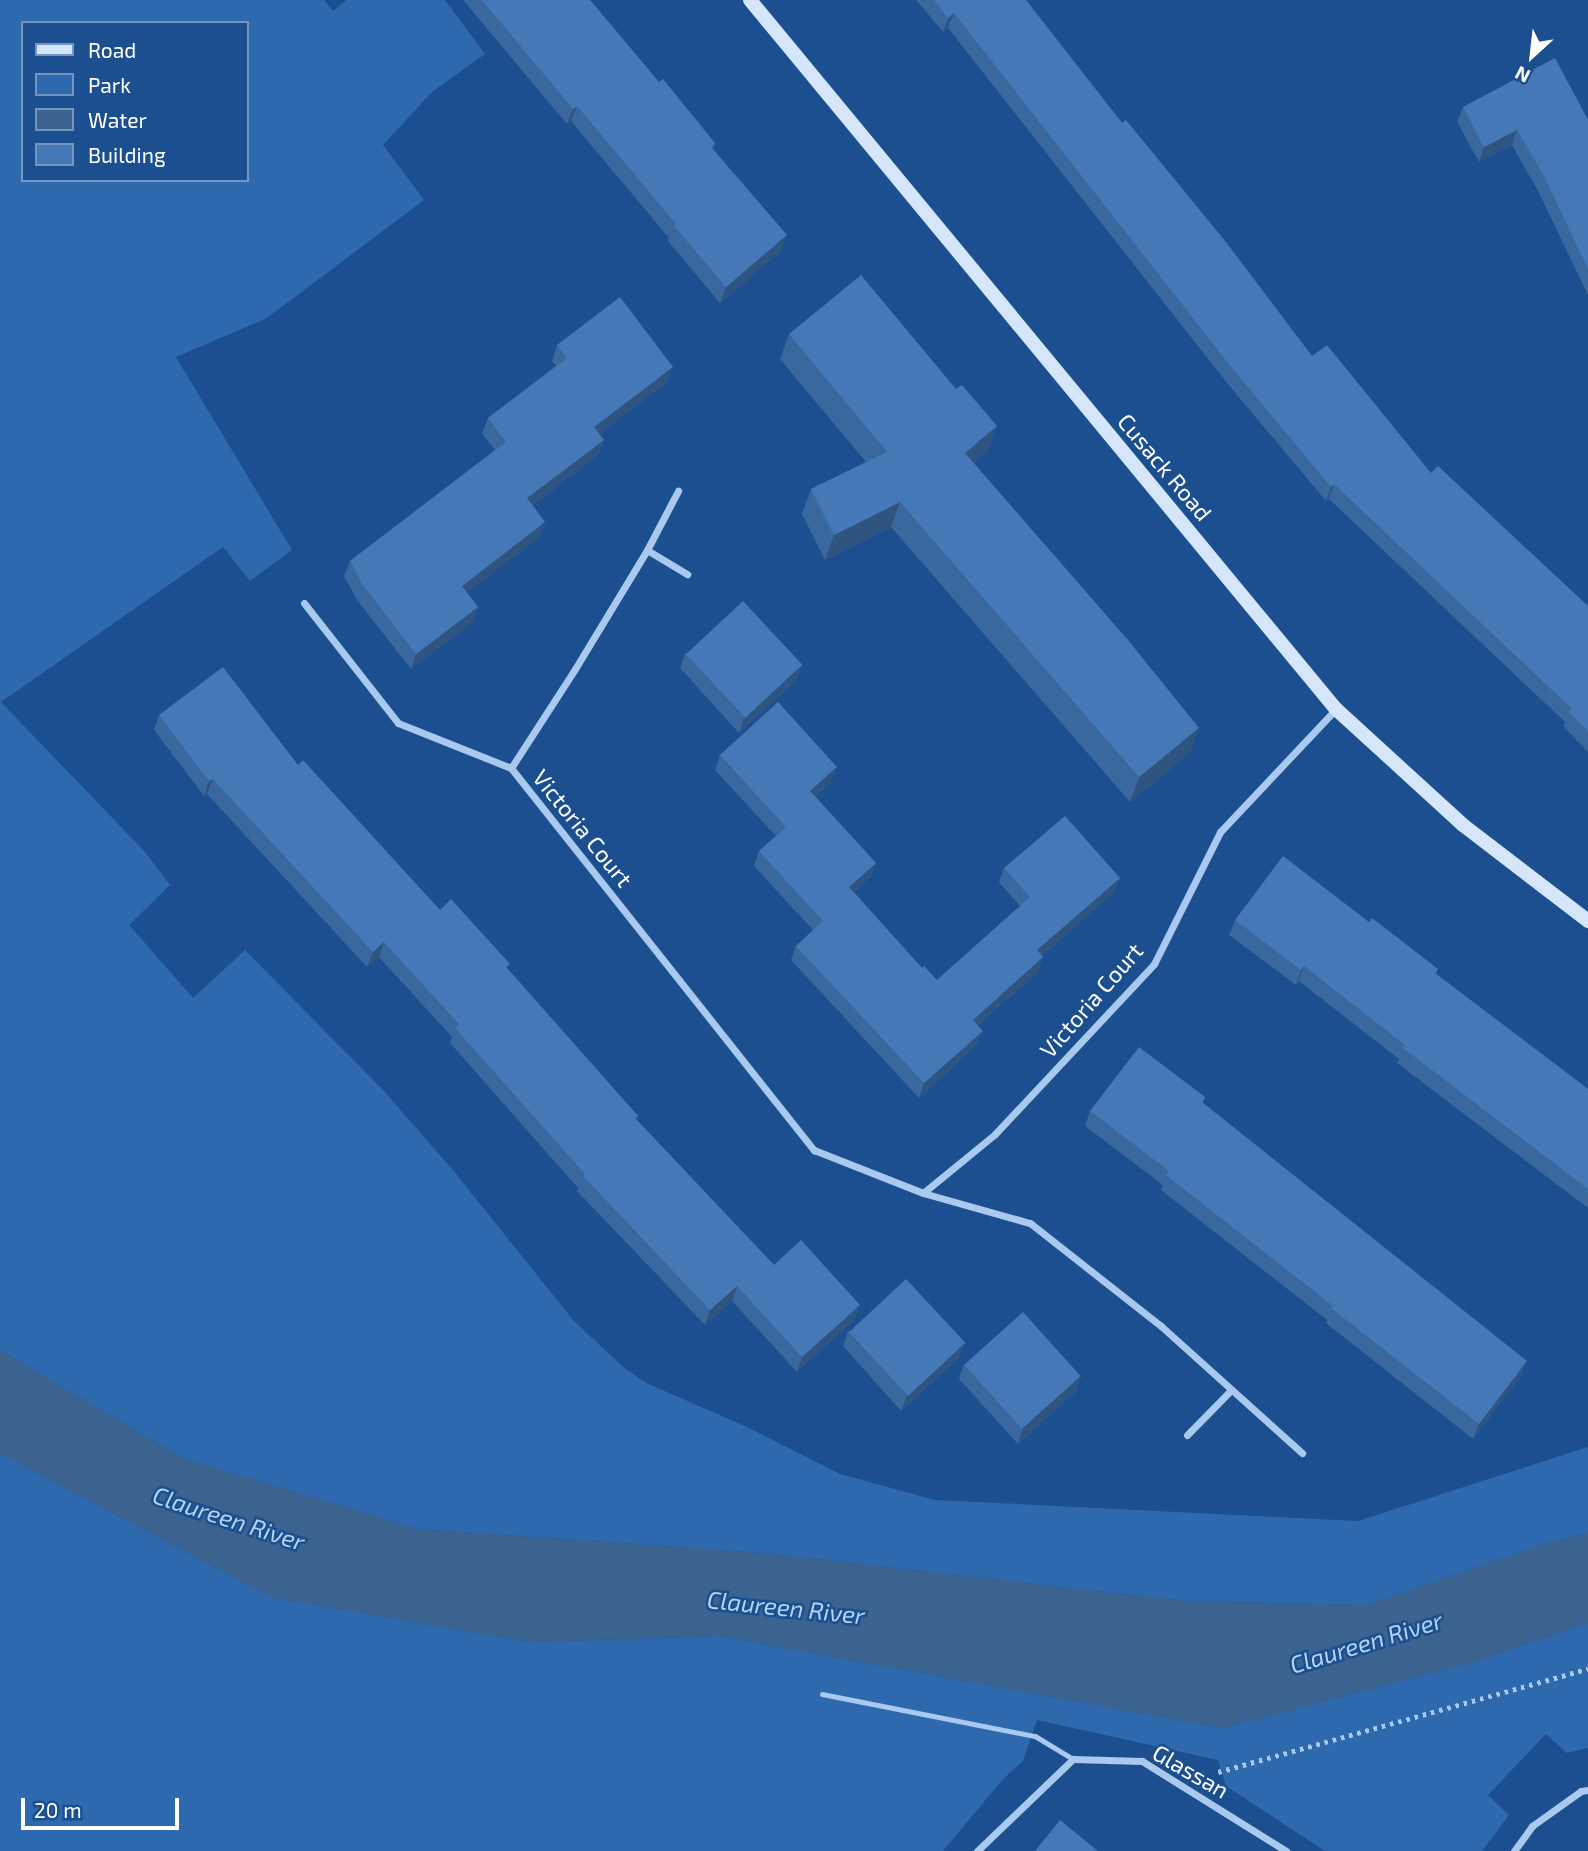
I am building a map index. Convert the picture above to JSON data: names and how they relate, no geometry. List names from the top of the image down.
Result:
{
  "streets": {
    "main road": ["Cusack Road"],
    "street": ["Victoria Court", "Glassan"]
  },
  "crossings": [
    ["Cusack Road", "Victoria Court"]
  ],
  "water": ["Claureen River"],
  "legend": [
    "Road",
    "Park",
    "Water",
    "Building"
  ],
  "scale_bar": "20 m",
  "north": "bottom left"
}
